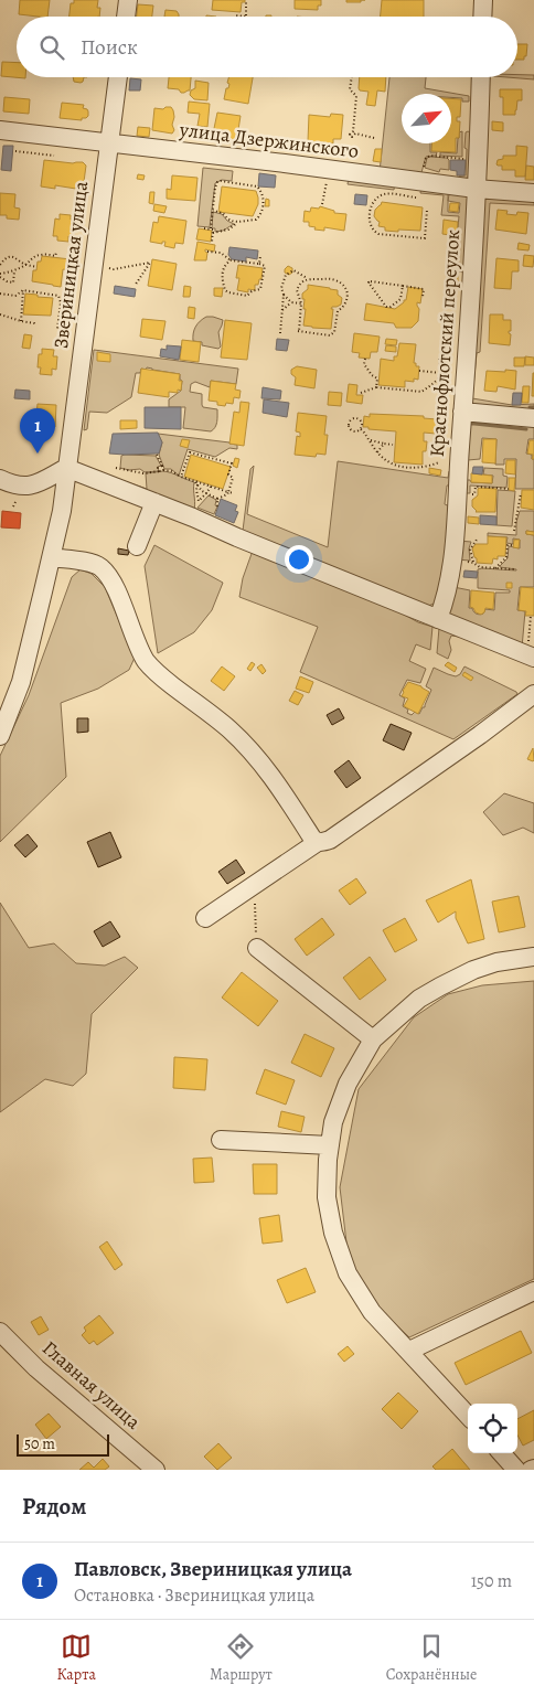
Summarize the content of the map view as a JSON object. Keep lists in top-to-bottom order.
{
  "streets": {
    "street": [
      "улица Дзержинского",
      "Звериницкая улица",
      "Краснофлотский переулок",
      "Главная улица"
    ]
  },
  "crossings": [
    ["улица Дзержинского", "Звериницкая улица"],
    ["улица Дзержинского", "Краснофлотский переулок"]
  ],
  "scale_bar": "50 m",
  "north": "top right",
  "page": {
    "search": "Поиск",
    "pins": "1",
    "scale": "50 m",
    "heading": "Рядом",
    "list": [
      {
        "mark": "1",
        "name": "Павловск, Звериницкая улица",
        "note": "Остановка · Звериницкая улица",
        "value": "150 m"
      }
    ],
    "nav": ["Карта", "Маршрут", "Сохранённые"]
  }
}
